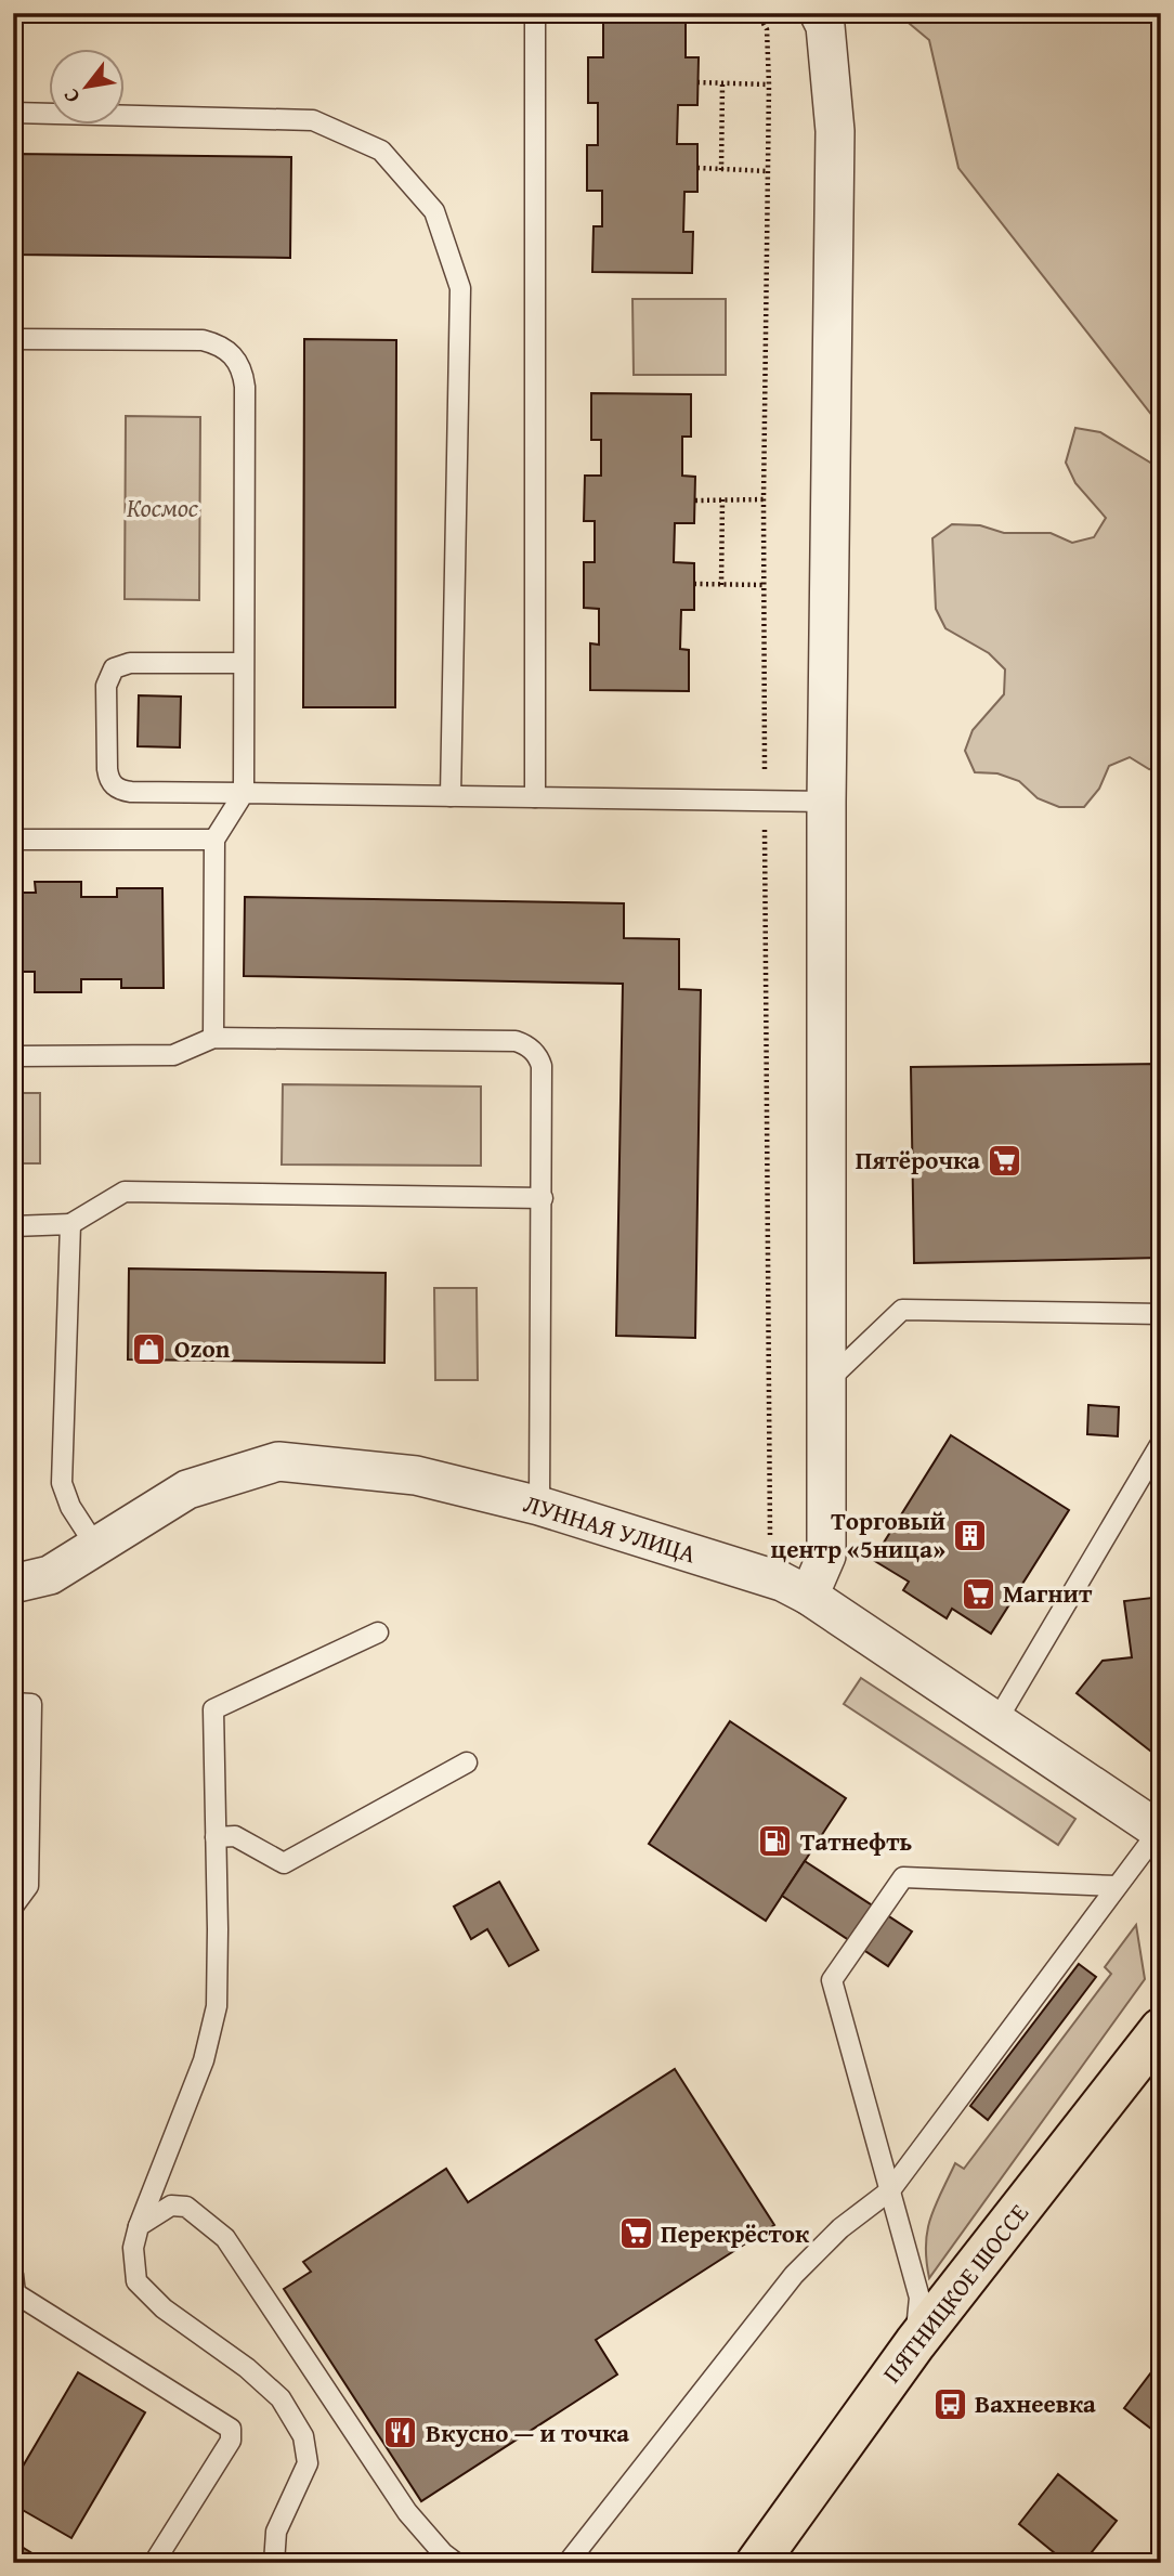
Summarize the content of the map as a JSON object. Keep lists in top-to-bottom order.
{
  "streets": {
    "main road": ["ПЯТНИЦКОЕ ШОССЕ"],
    "street": ["ЛУННАЯ УЛИЦА"]
  },
  "parks": ["Космос"],
  "places": {
    "supermarket": ["Пятёрочка", "Магнит", "Перекрёсток"],
    "shop": ["Ozon"],
    "building": ["Торговый центр «5ница»"],
    "fuel station": ["Татнефть"],
    "bus stop": ["Вахнеевка"],
    "restaurant": ["Вкусно — и точка"]
  },
  "north": "bottom left"
}
